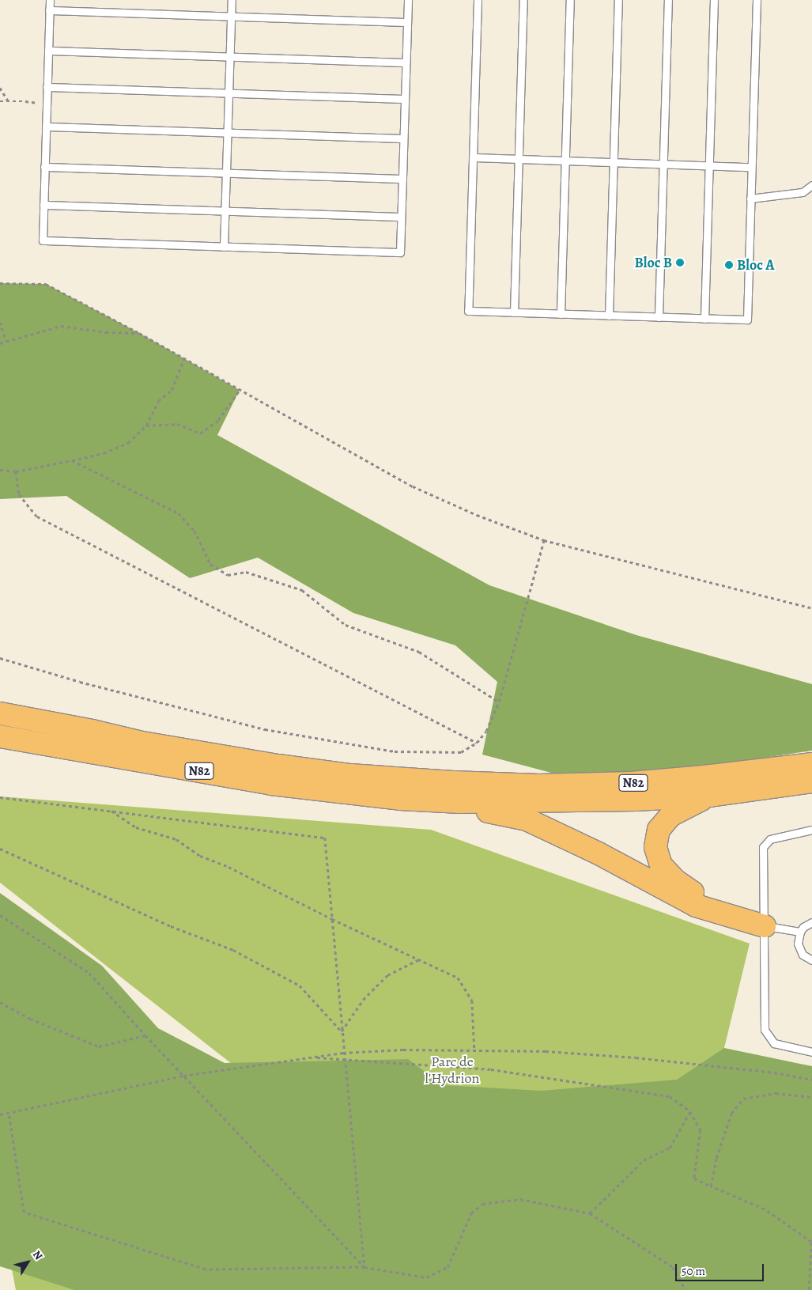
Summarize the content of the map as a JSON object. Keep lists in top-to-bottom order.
{
  "streets": {
    "highway": ["N82"]
  },
  "parks": ["Parc de l'Hydrion"],
  "places": ["Bloc B", "Bloc A"],
  "scale_bar": "50 m",
  "north": "top right"
}
